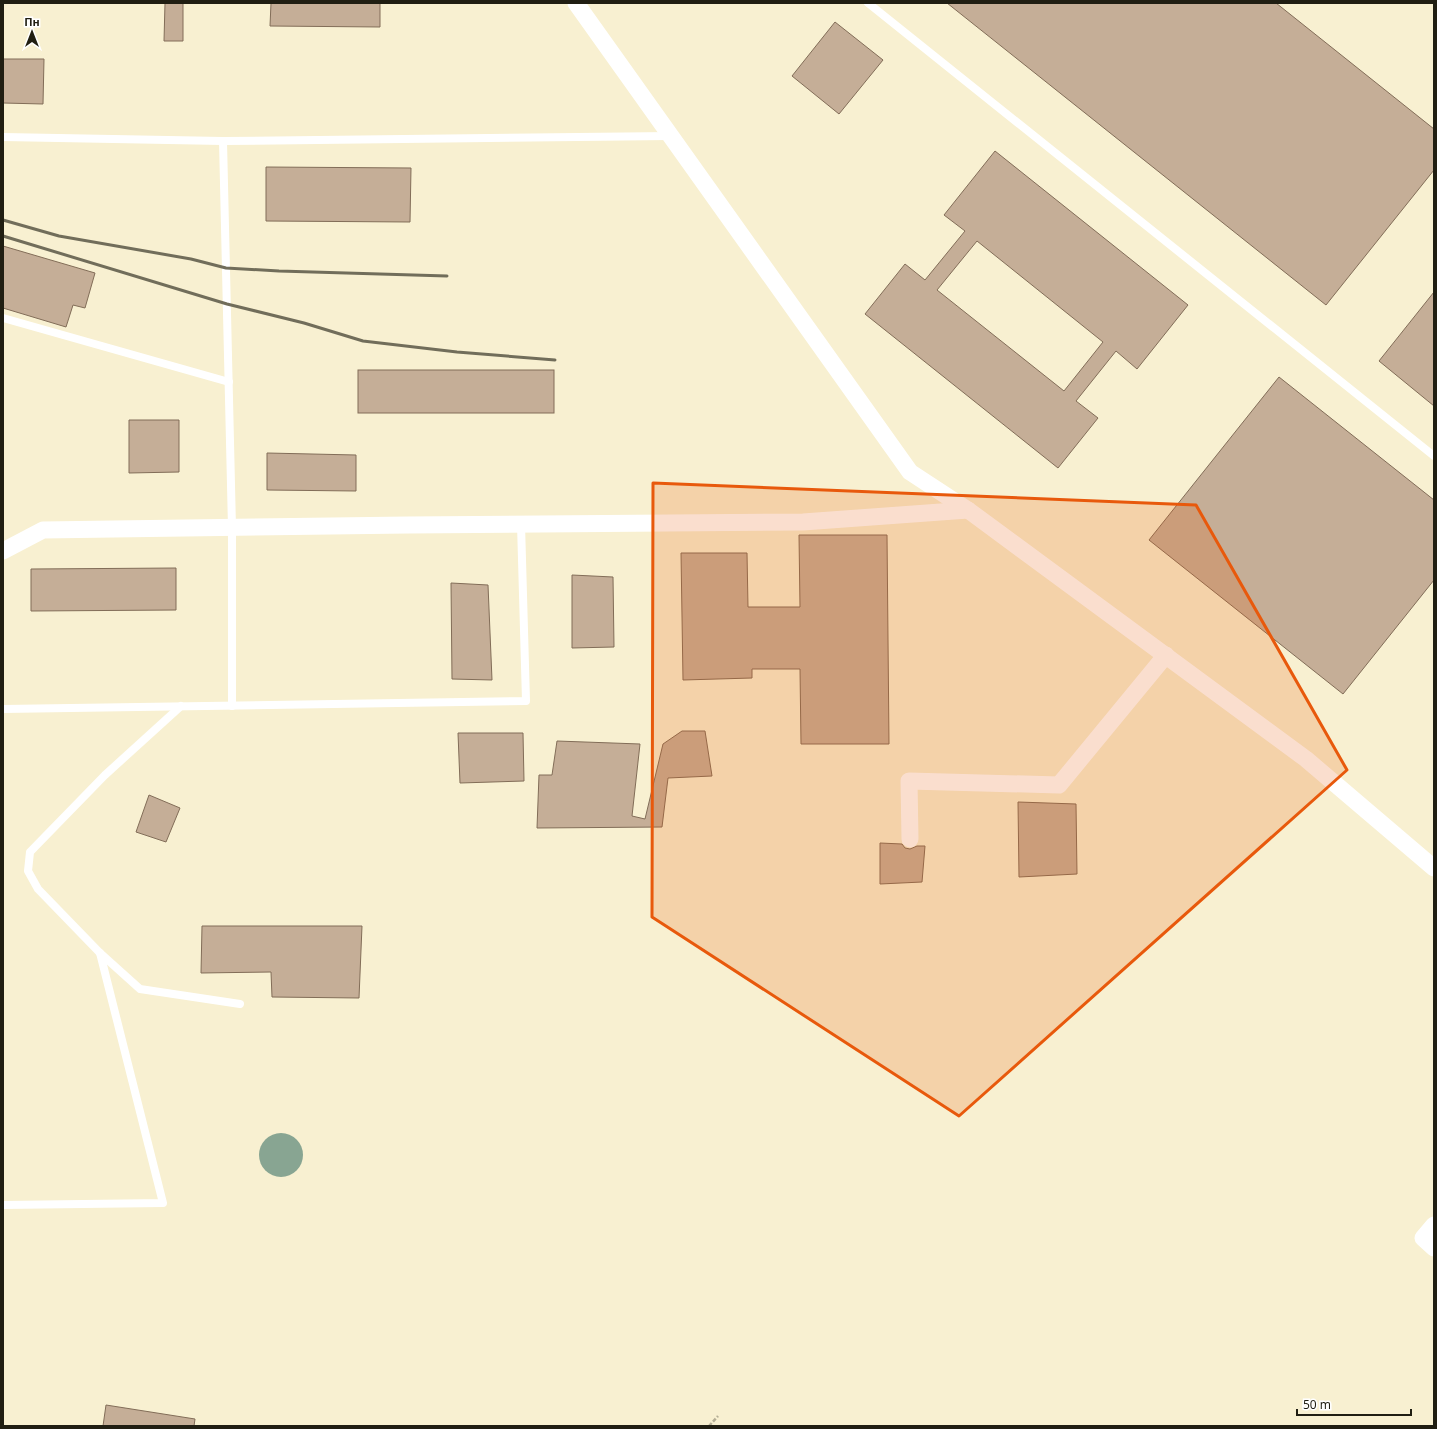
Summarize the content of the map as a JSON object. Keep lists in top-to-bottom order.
{
  "scale_bar": "50 m",
  "north": "top"
}
